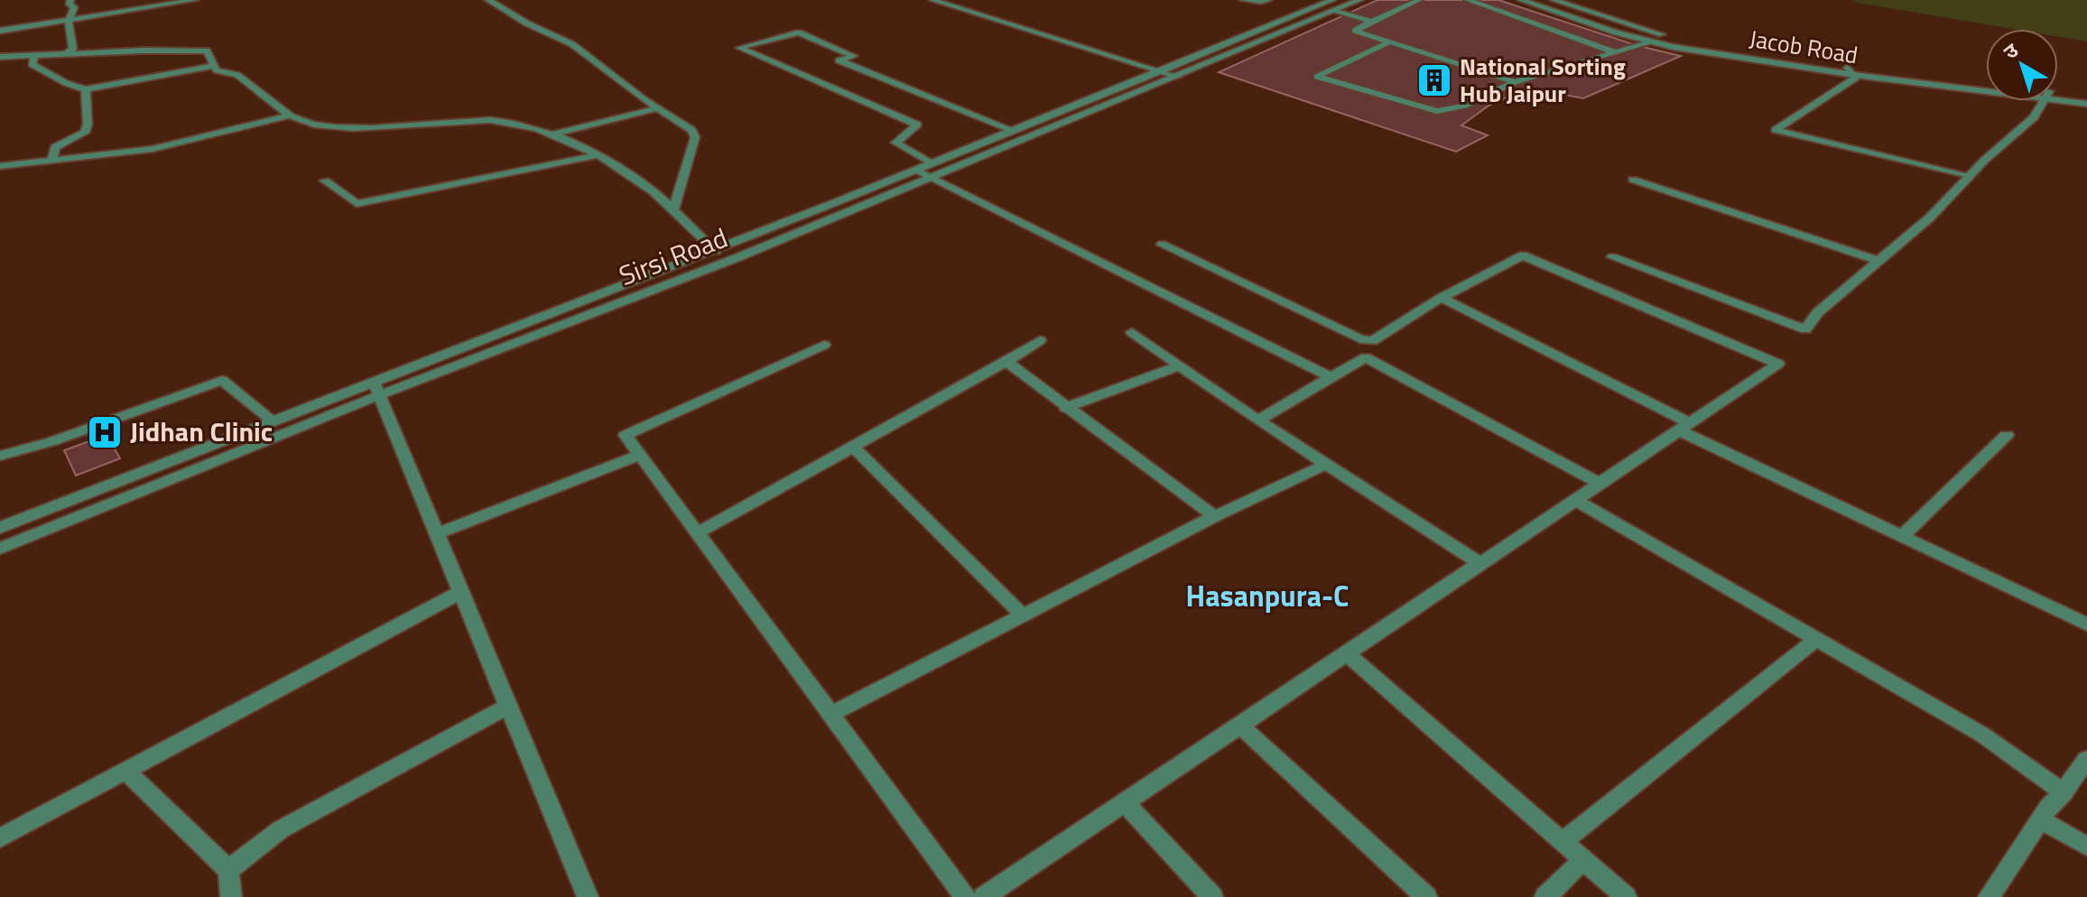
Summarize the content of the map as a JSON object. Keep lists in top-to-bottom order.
{
  "streets": {
    "street": ["Jacob Road", "Sirsi Road"]
  },
  "districts": ["Hasanpura-C"],
  "places": {
    "building": ["National Sorting Hub Jaipur"],
    "hospital": ["Jidhan Clinic"]
  },
  "north": "top left"
}
